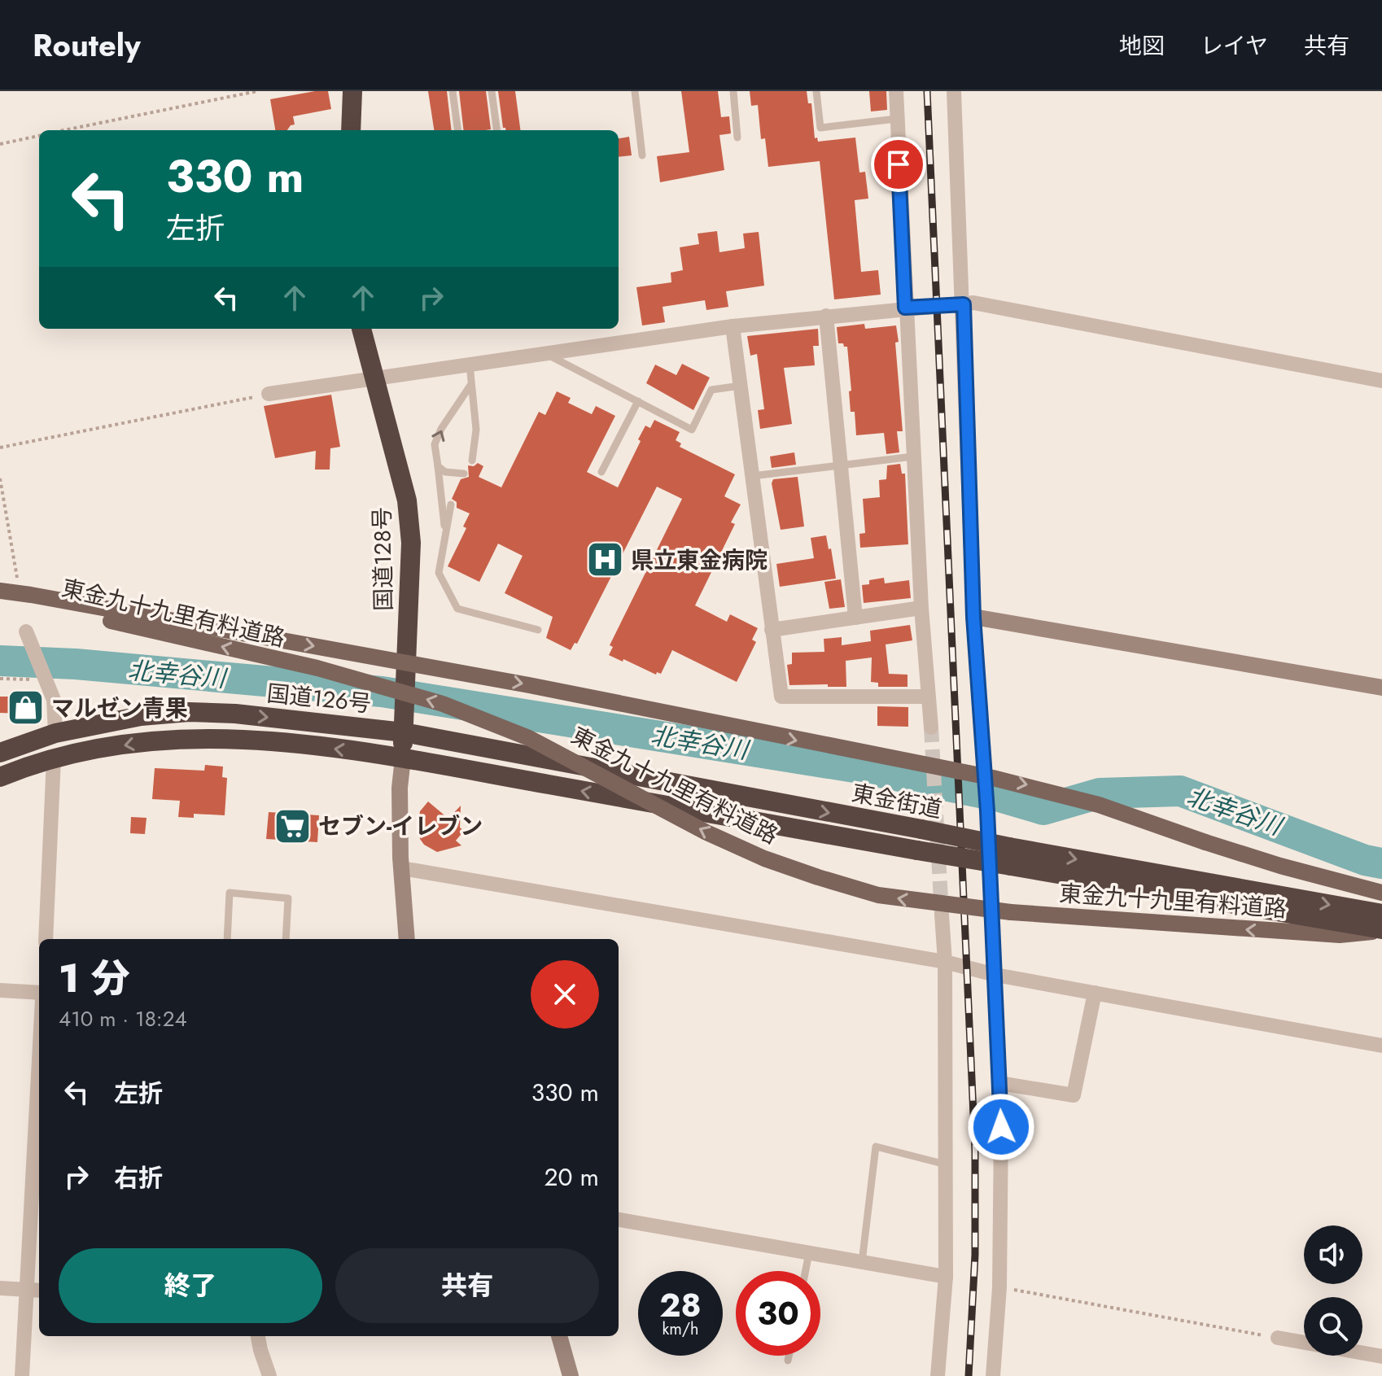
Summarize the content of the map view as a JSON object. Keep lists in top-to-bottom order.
{
  "streets": {
    "highway": ["国道128号", "国道126号", "東金街道"],
    "main road": ["東金九十九里有料道路"]
  },
  "crossings": [
    ["国道128号", "国道126号"],
    ["国道128号", "東金街道"],
    ["東金九十九里有料道路", "東金街道"],
    ["国道126号", "東金街道"]
  ],
  "water": ["北幸谷川"],
  "places": {
    "hospital": ["県立東金病院"],
    "shop": ["マルゼン青果"],
    "supermarket": ["セブン-イレブン"]
  },
  "page": {
    "header": "Routely",
    "nav": ["地図", "レイヤ", "共有"],
    "turn": ["330 m", "左折"],
    "heading": ["1 分", "410 m · 18:24"],
    "list": [
      {
        "name": "左折",
        "value": "330 m"
      },
      {
        "name": "右折",
        "value": "20 m"
      }
    ],
    "buttons": ["終了", "共有"],
    "speed": "28 km/h",
    "limit": "30"
  }
}
